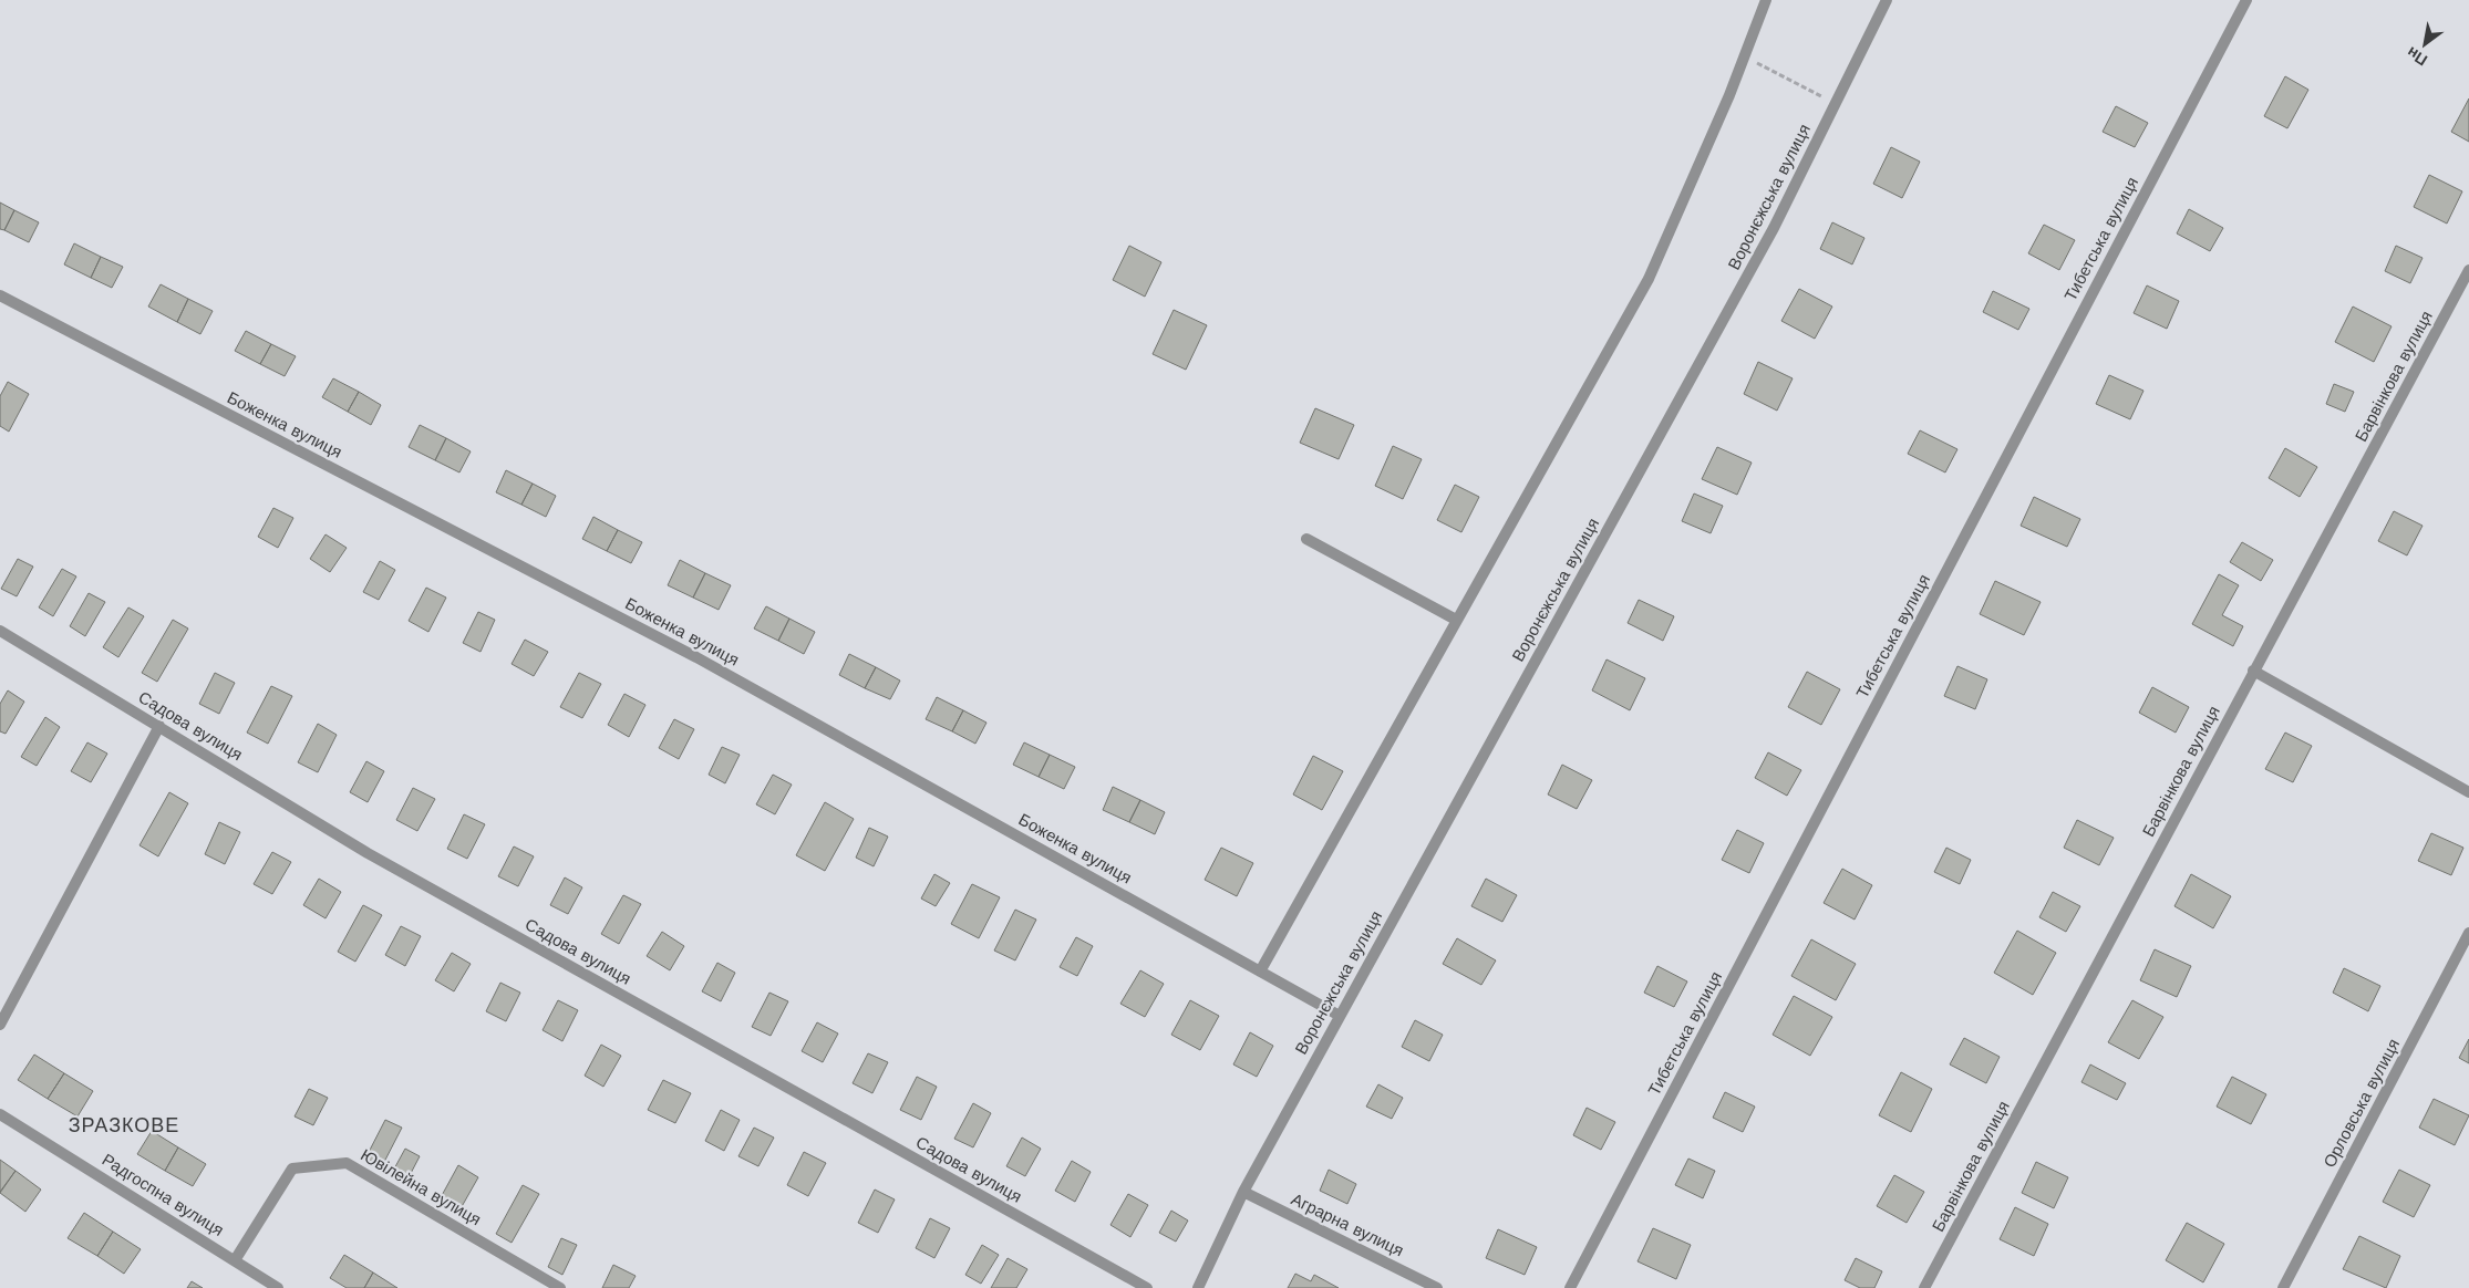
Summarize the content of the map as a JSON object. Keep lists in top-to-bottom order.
{
  "streets": {
    "street": [
      "Воронєжська вулиця",
      "Тибетська вулиця",
      "Барвінкова вулиця",
      "Боженка вулиця",
      "Садова вулиця",
      "Орловська вулиця",
      "Ювілейна вулиця",
      "Радгоспна вулиця",
      "Аграрна вулиця"
    ]
  },
  "crossings": [
    ["Воронєжська вулиця", "Боженка вулиця"],
    ["Воронєжська вулиця", "Аграрна вулиця"],
    ["Ювілейна вулиця", "Радгоспна вулиця"]
  ],
  "districts": ["ЗРАЗКОВЕ"],
  "north": "bottom left"
}
